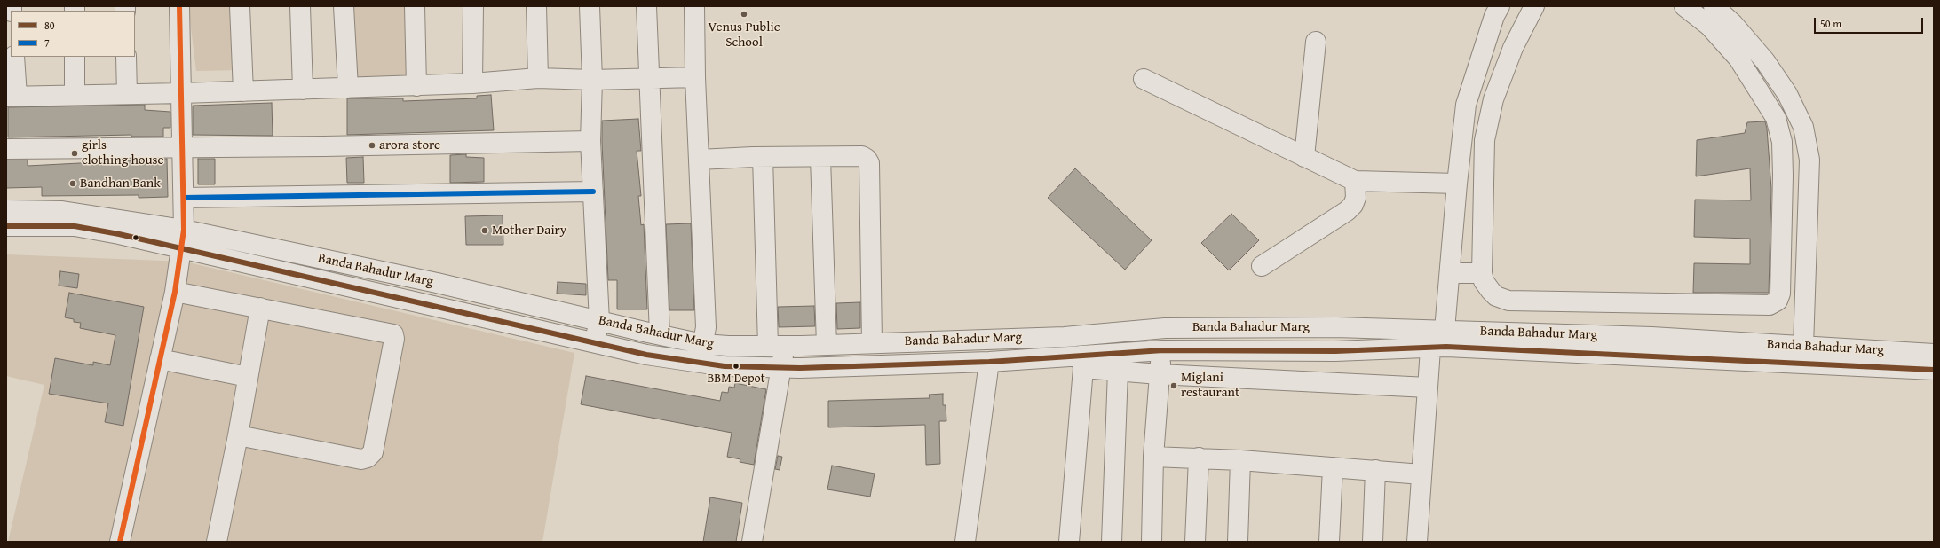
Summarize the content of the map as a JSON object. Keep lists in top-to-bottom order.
{
  "streets": {
    "street": ["Banda Bahadur Marg"]
  },
  "places": [
    "Venus Public School",
    "arora store",
    "girls clothing house",
    "Bandhan Bank",
    "Mother Dairy",
    "BBM Depot",
    "Miglani restaurant"
  ],
  "lines": ["transit line 7", "transit line 80"],
  "legend": ["80", "7"],
  "scale_bar": "50 m"
}
